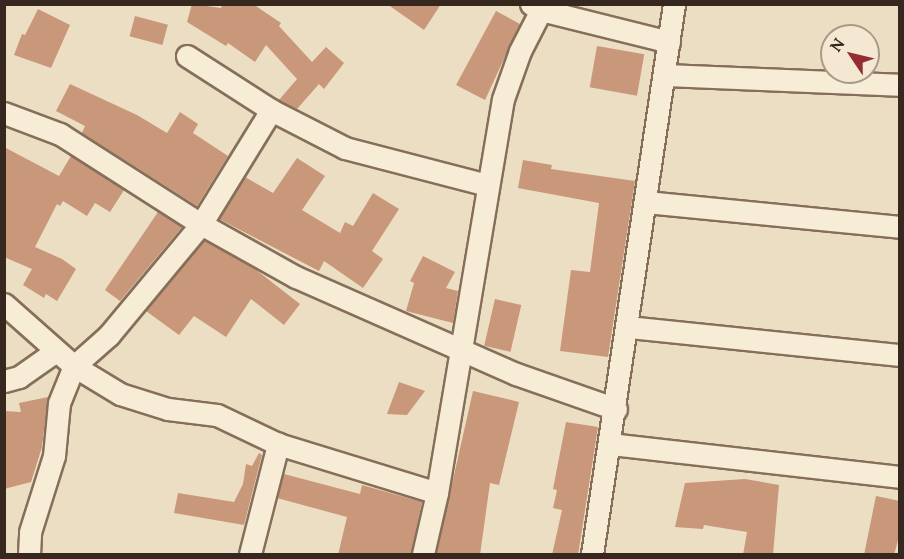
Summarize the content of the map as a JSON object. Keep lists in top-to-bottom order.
{
  "north": "top left"
}
